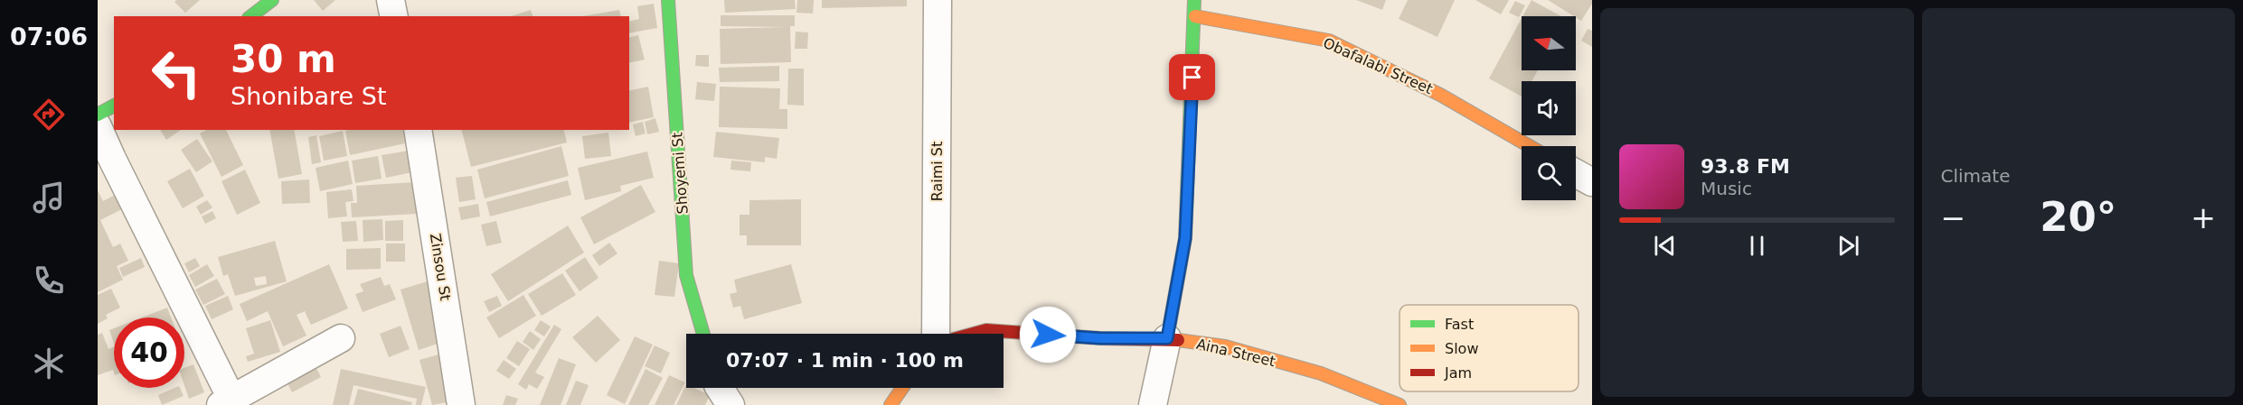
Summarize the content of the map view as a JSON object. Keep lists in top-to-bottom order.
{
  "streets": {
    "street": [
      "Obafalabi Street",
      "Raimi St",
      "Shoyemi St",
      "Zinsou St",
      "Aina Street"
    ]
  },
  "legend": ["Fast", "Slow", "Jam"],
  "north": "left",
  "page": {
    "tabs": "07:06",
    "tile": "Climate",
    "turn": ["30 m", "Shonibare St"],
    "song": ["93.8 FM", "Music"],
    "heat": ["−", "20°", "+"],
    "limit": "40",
    "trip": "07:07 · 1 min · 100 m"
  }
}
